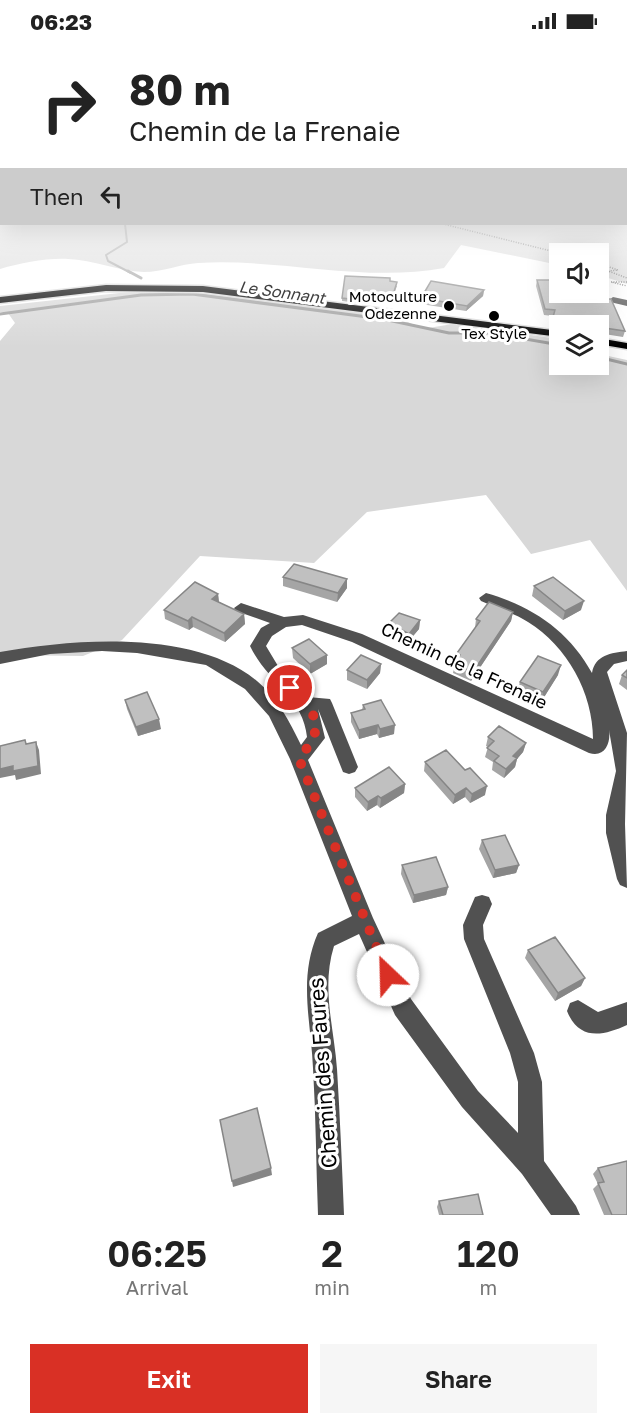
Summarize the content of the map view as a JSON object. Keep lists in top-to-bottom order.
{
  "streets": {
    "street": ["Chemin de la Frenaie", "Chemin des Faures"]
  },
  "water": ["Le Sonnant"],
  "places": ["Motoculture Odezenne", "Tex Style"],
  "page": {
    "status": "06:23",
    "turn": ["80 m", "Chemin de la Frenaie"],
    "then": "Then",
    "eta": [
      "06:25",
      "Arrival",
      "2",
      "min",
      "120",
      "m"
    ],
    "buttons": ["Exit", "Share"]
  }
}
